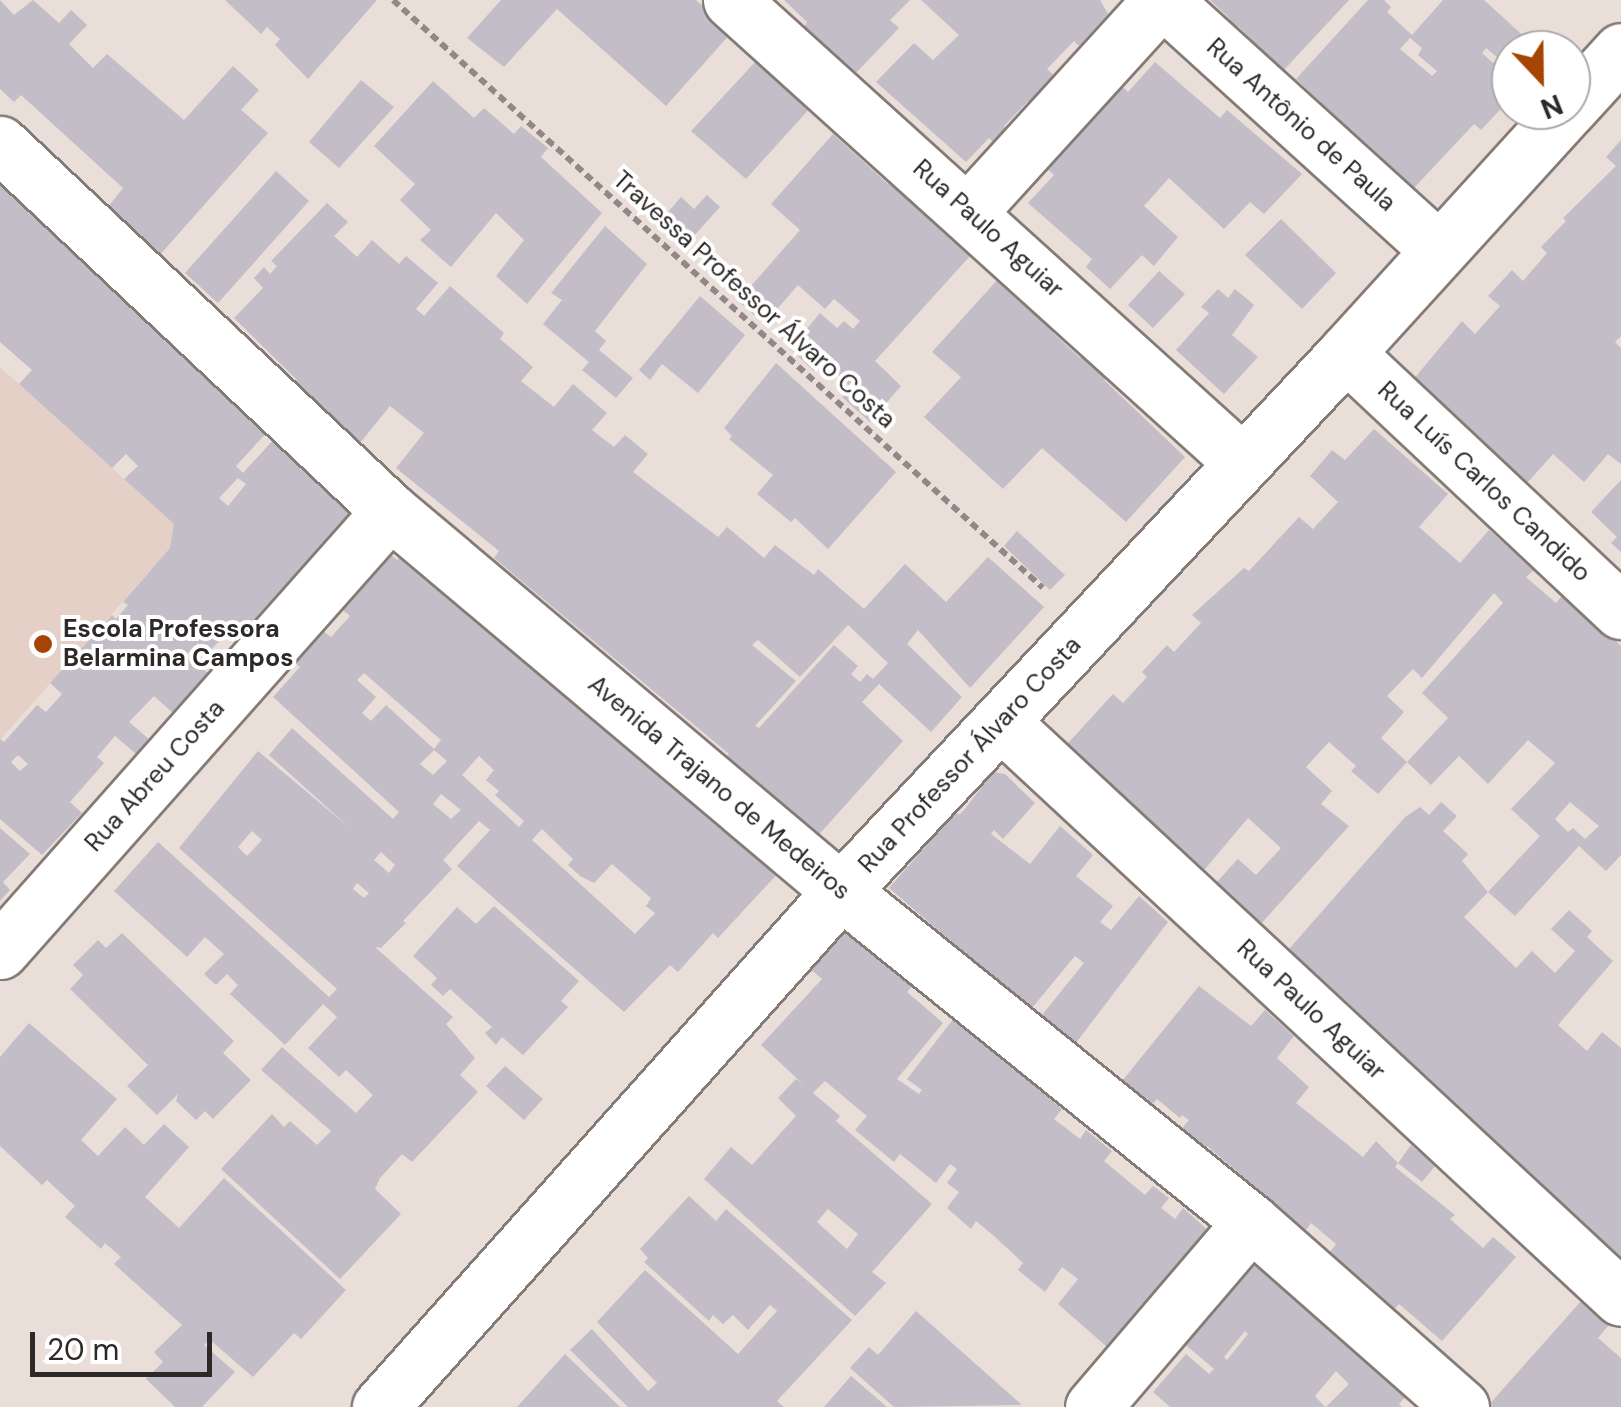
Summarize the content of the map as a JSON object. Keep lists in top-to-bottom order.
{
  "streets": {
    "street": [
      "Rua Antônio de Paula",
      "Rua Paulo Aguiar",
      "Rua Luís Carlos Candido",
      "Rua Professor Álvaro Costa",
      "Rua Abreu Costa",
      "Avenida Trajano de Medeiros"
    ],
    "path": ["Travessa Professor Álvaro Costa"]
  },
  "crossings": [
    ["Rua Antônio de Paula", "Rua Professor Álvaro Costa"],
    ["Rua Paulo Aguiar", "Rua Professor Álvaro Costa"],
    ["Travessa Professor Álvaro Costa", "Rua Professor Álvaro Costa"],
    ["Rua Luís Carlos Candido", "Rua Professor Álvaro Costa"],
    ["Rua Professor Álvaro Costa", "Avenida Trajano de Medeiros"],
    ["Rua Abreu Costa", "Avenida Trajano de Medeiros"]
  ],
  "places": ["Escola Professora Belarmina Campos"],
  "scale_bar": "20 m",
  "north": "bottom"
}
